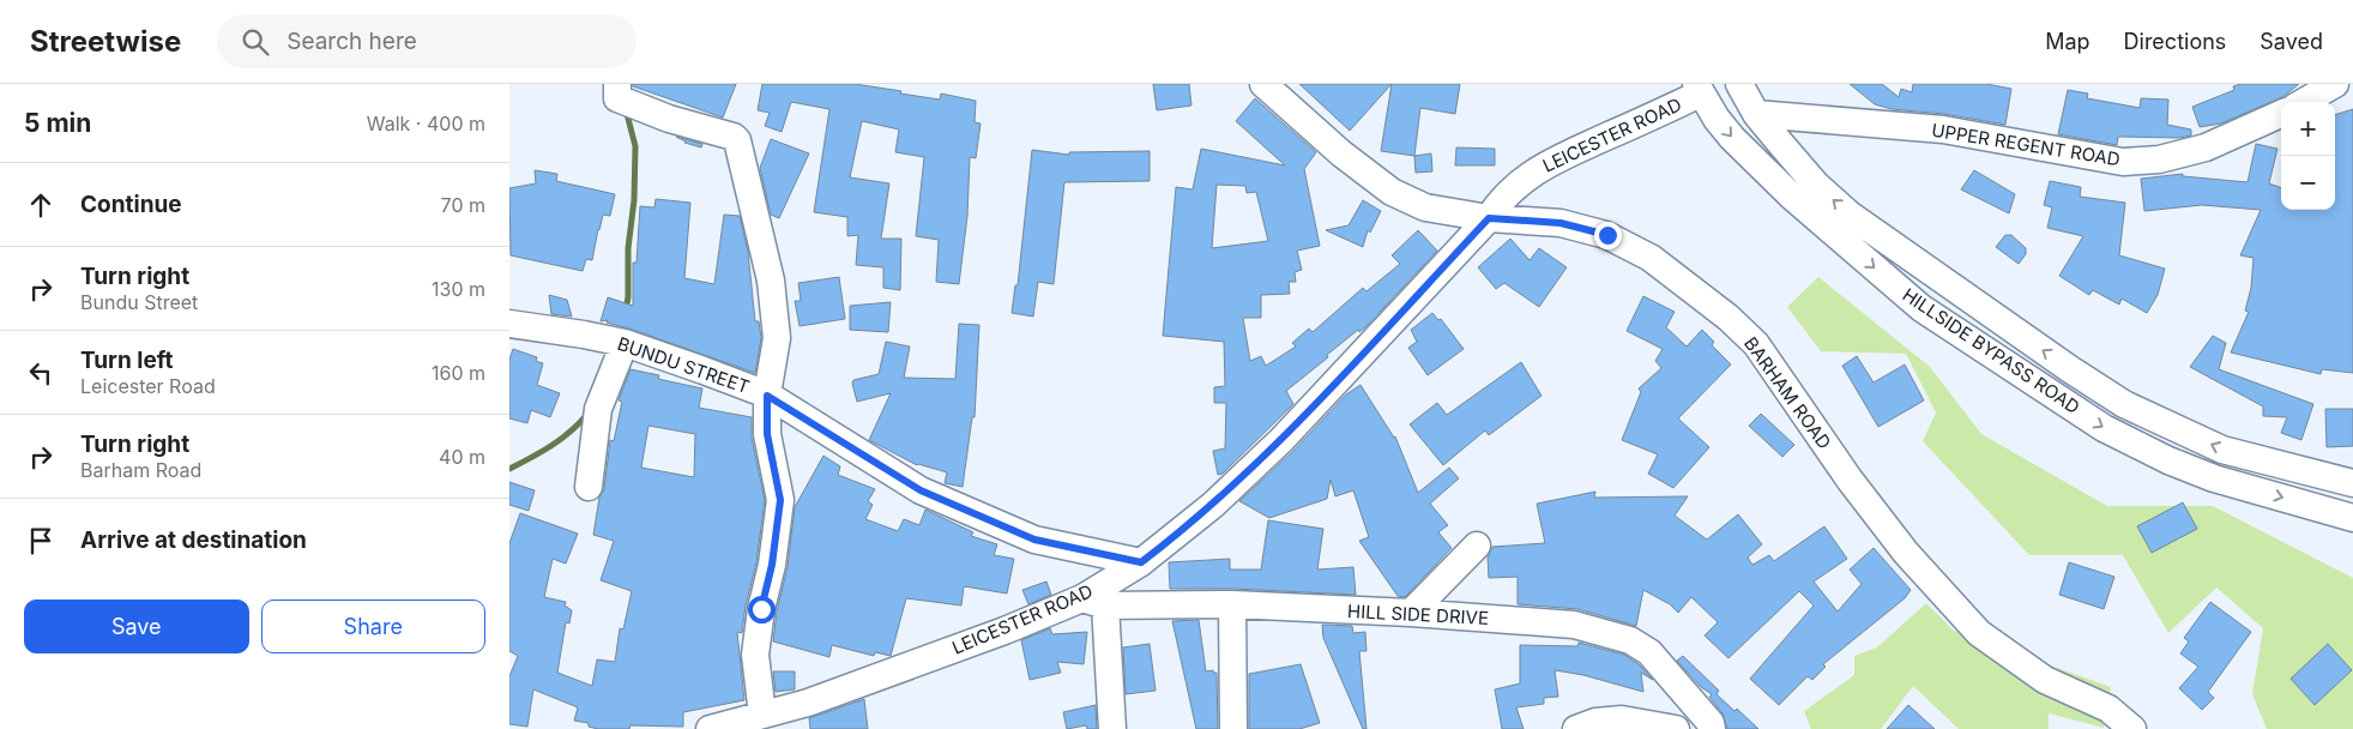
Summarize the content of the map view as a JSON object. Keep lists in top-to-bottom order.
{
  "streets": {
    "street": [
      "LEICESTER ROAD",
      "UPPER REGENT ROAD",
      "HILLSIDE BYPASS ROAD",
      "BUNDU STREET",
      "BARHAM ROAD",
      "HILL SIDE DRIVE"
    ]
  },
  "crossings": [
    ["LEICESTER ROAD", "HILLSIDE BYPASS ROAD"],
    ["LEICESTER ROAD", "BUNDU STREET"],
    ["LEICESTER ROAD", "BARHAM ROAD"],
    ["LEICESTER ROAD", "HILL SIDE DRIVE"],
    ["UPPER REGENT ROAD", "HILLSIDE BYPASS ROAD"]
  ],
  "page": {
    "header": "Streetwise",
    "search": "Search here",
    "nav": ["Map", "Directions", "Saved"],
    "heading": ["5 min", "Walk · 400 m"],
    "map_buttons": ["+", "−"],
    "list": [
      ["Continue", "70 m"],
      ["Turn right", "Bundu Street", "130 m"],
      ["Turn left", "Leicester Road", "160 m"],
      ["Turn right", "Barham Road", "40 m"],
      "Arrive at destination"
    ],
    "buttons": ["Save", "Share"]
  }
}
